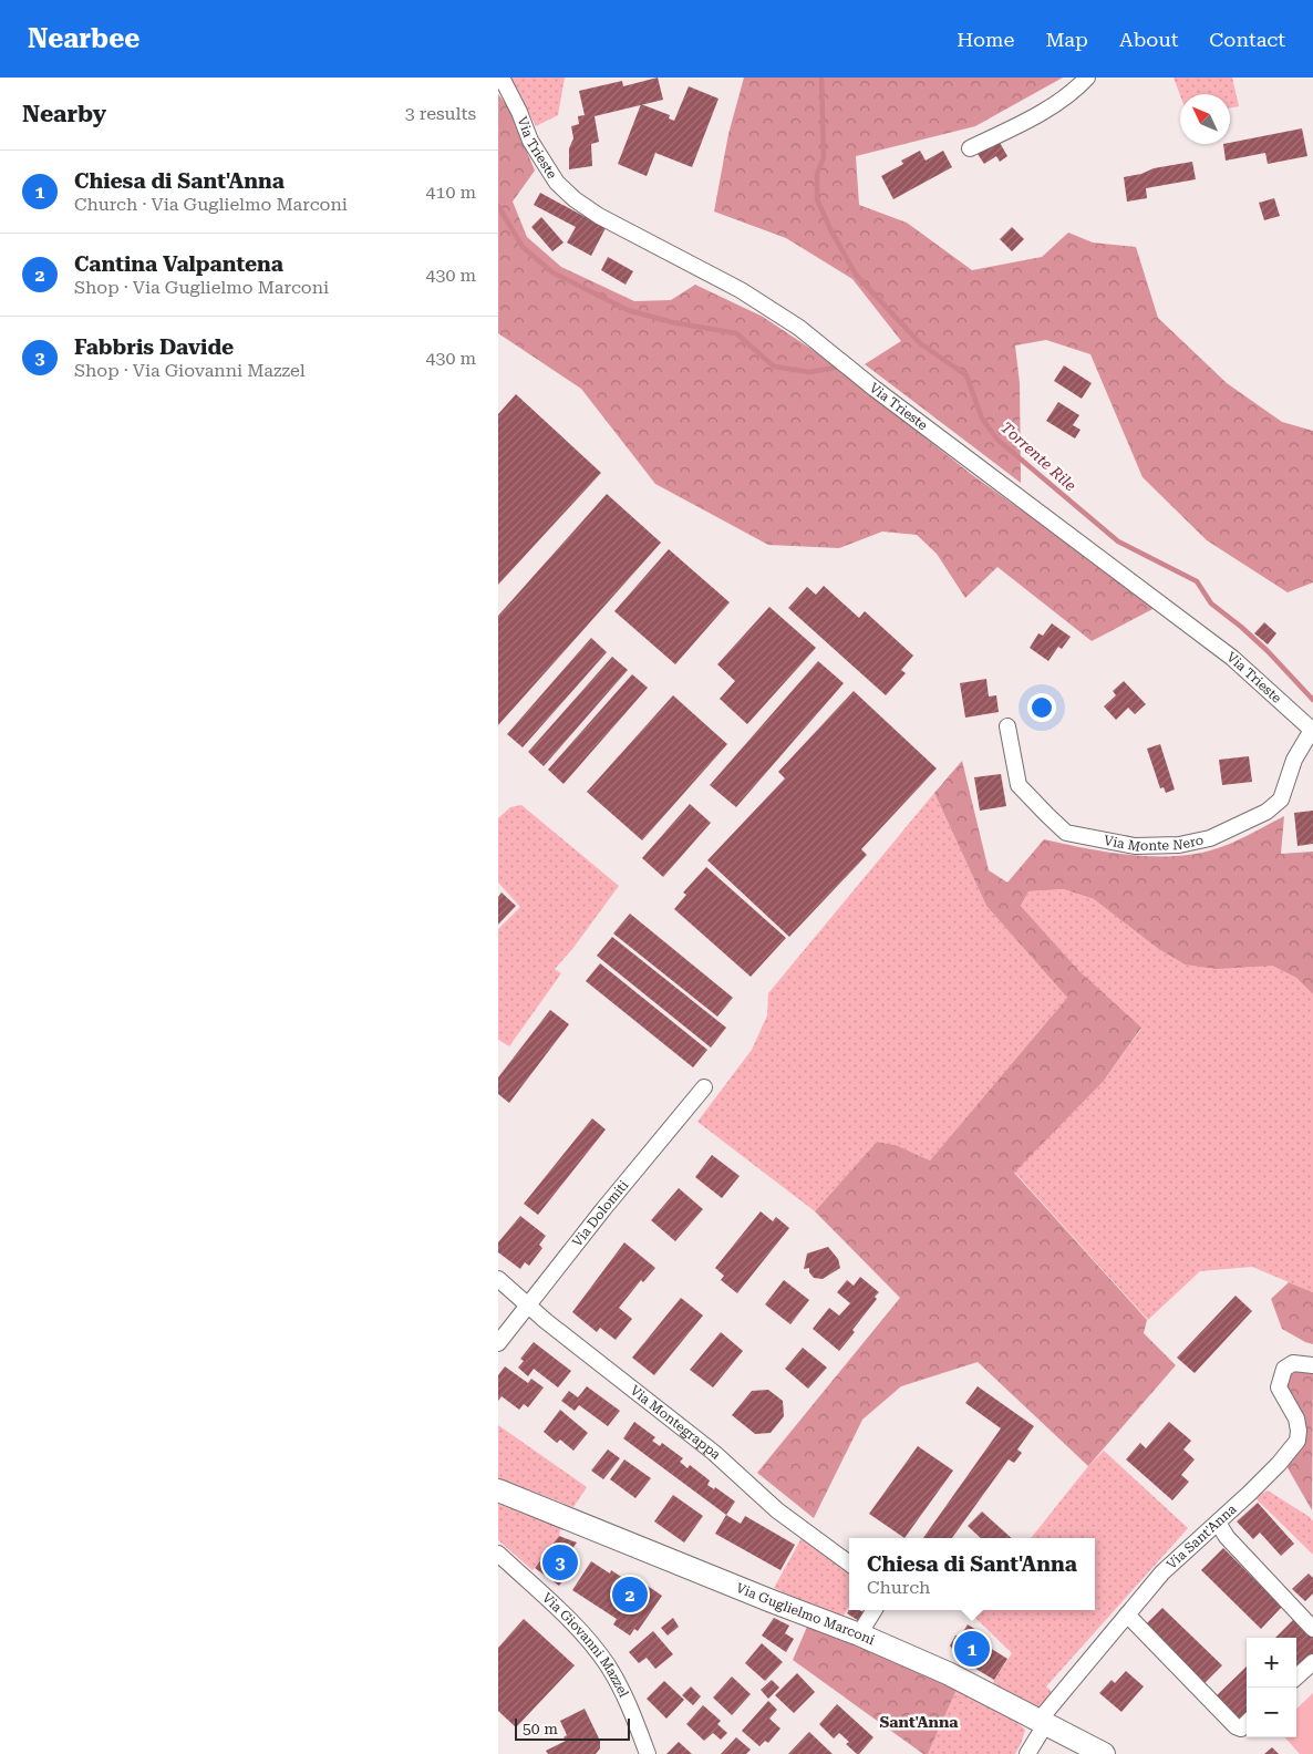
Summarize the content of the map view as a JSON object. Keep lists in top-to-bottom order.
{
  "streets": {
    "street": [
      "Via Trieste",
      "Via Monte Nero",
      "Via Dolomiti",
      "Via Montegrappa",
      "Via Sant'Anna",
      "Via Guglielmo Marconi",
      "Via Giovanni Mazzel"
    ]
  },
  "crossings": [
    ["Via Trieste", "Via Monte Nero"],
    ["Via Dolomiti", "Via Montegrappa"],
    ["Via Sant'Anna", "Via Guglielmo Marconi"]
  ],
  "districts": ["Sant'Anna"],
  "water": ["Torrente Rile"],
  "scale_bar": "50 m",
  "north": "top left",
  "page": {
    "header": "Nearbee",
    "nav": [
      "Home",
      "Map",
      "About",
      "Contact"
    ],
    "heading": ["Nearby", "3 results"],
    "list": [
      {
        "mark": "1",
        "name": "Chiesa di Sant'Anna",
        "note": "Church · Via Guglielmo Marconi",
        "value": "410 m"
      },
      {
        "mark": "2",
        "name": "Cantina Valpantena",
        "note": "Shop · Via Guglielmo Marconi",
        "value": "430 m"
      },
      {
        "mark": "3",
        "name": "Fabbris Davide",
        "note": "Shop · Via Giovanni Mazzel",
        "value": "430 m"
      }
    ],
    "popup": ["Chiesa di Sant'Anna", "Church"],
    "pins": ["3", "2", "1"],
    "map_buttons": ["+", "−"],
    "scale": "50 m"
  }
}
